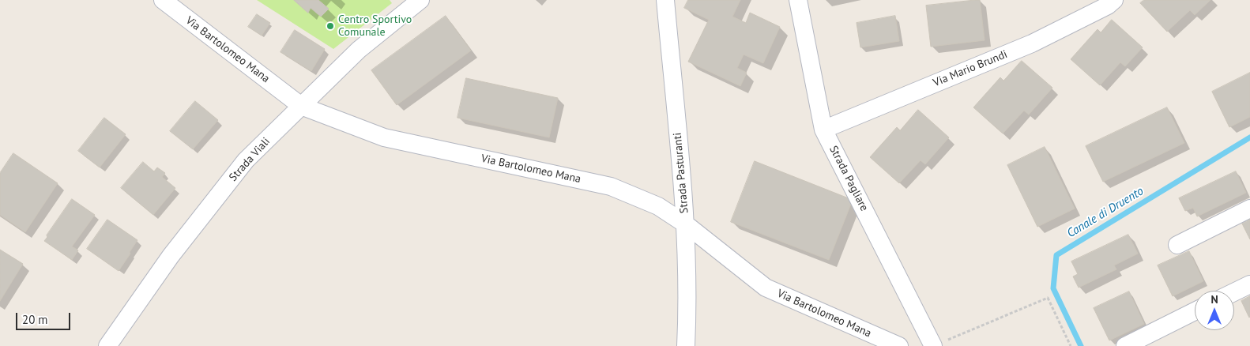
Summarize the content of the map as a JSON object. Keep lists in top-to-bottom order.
{
  "streets": {
    "street": [
      "Via Bartolomeo Mana",
      "Via Mario Brundi",
      "Strada Viali",
      "Strada Pasturanti",
      "Strada Pagliare"
    ]
  },
  "crossings": [
    ["Via Bartolomeo Mana", "Strada Viali"],
    ["Via Bartolomeo Mana", "Strada Pasturanti"],
    ["Via Mario Brundi", "Strada Pagliare"]
  ],
  "water": ["Canale di Druento"],
  "places": ["Centro Sportivo Comunale"],
  "scale_bar": "20 m",
  "north": "top"
}
